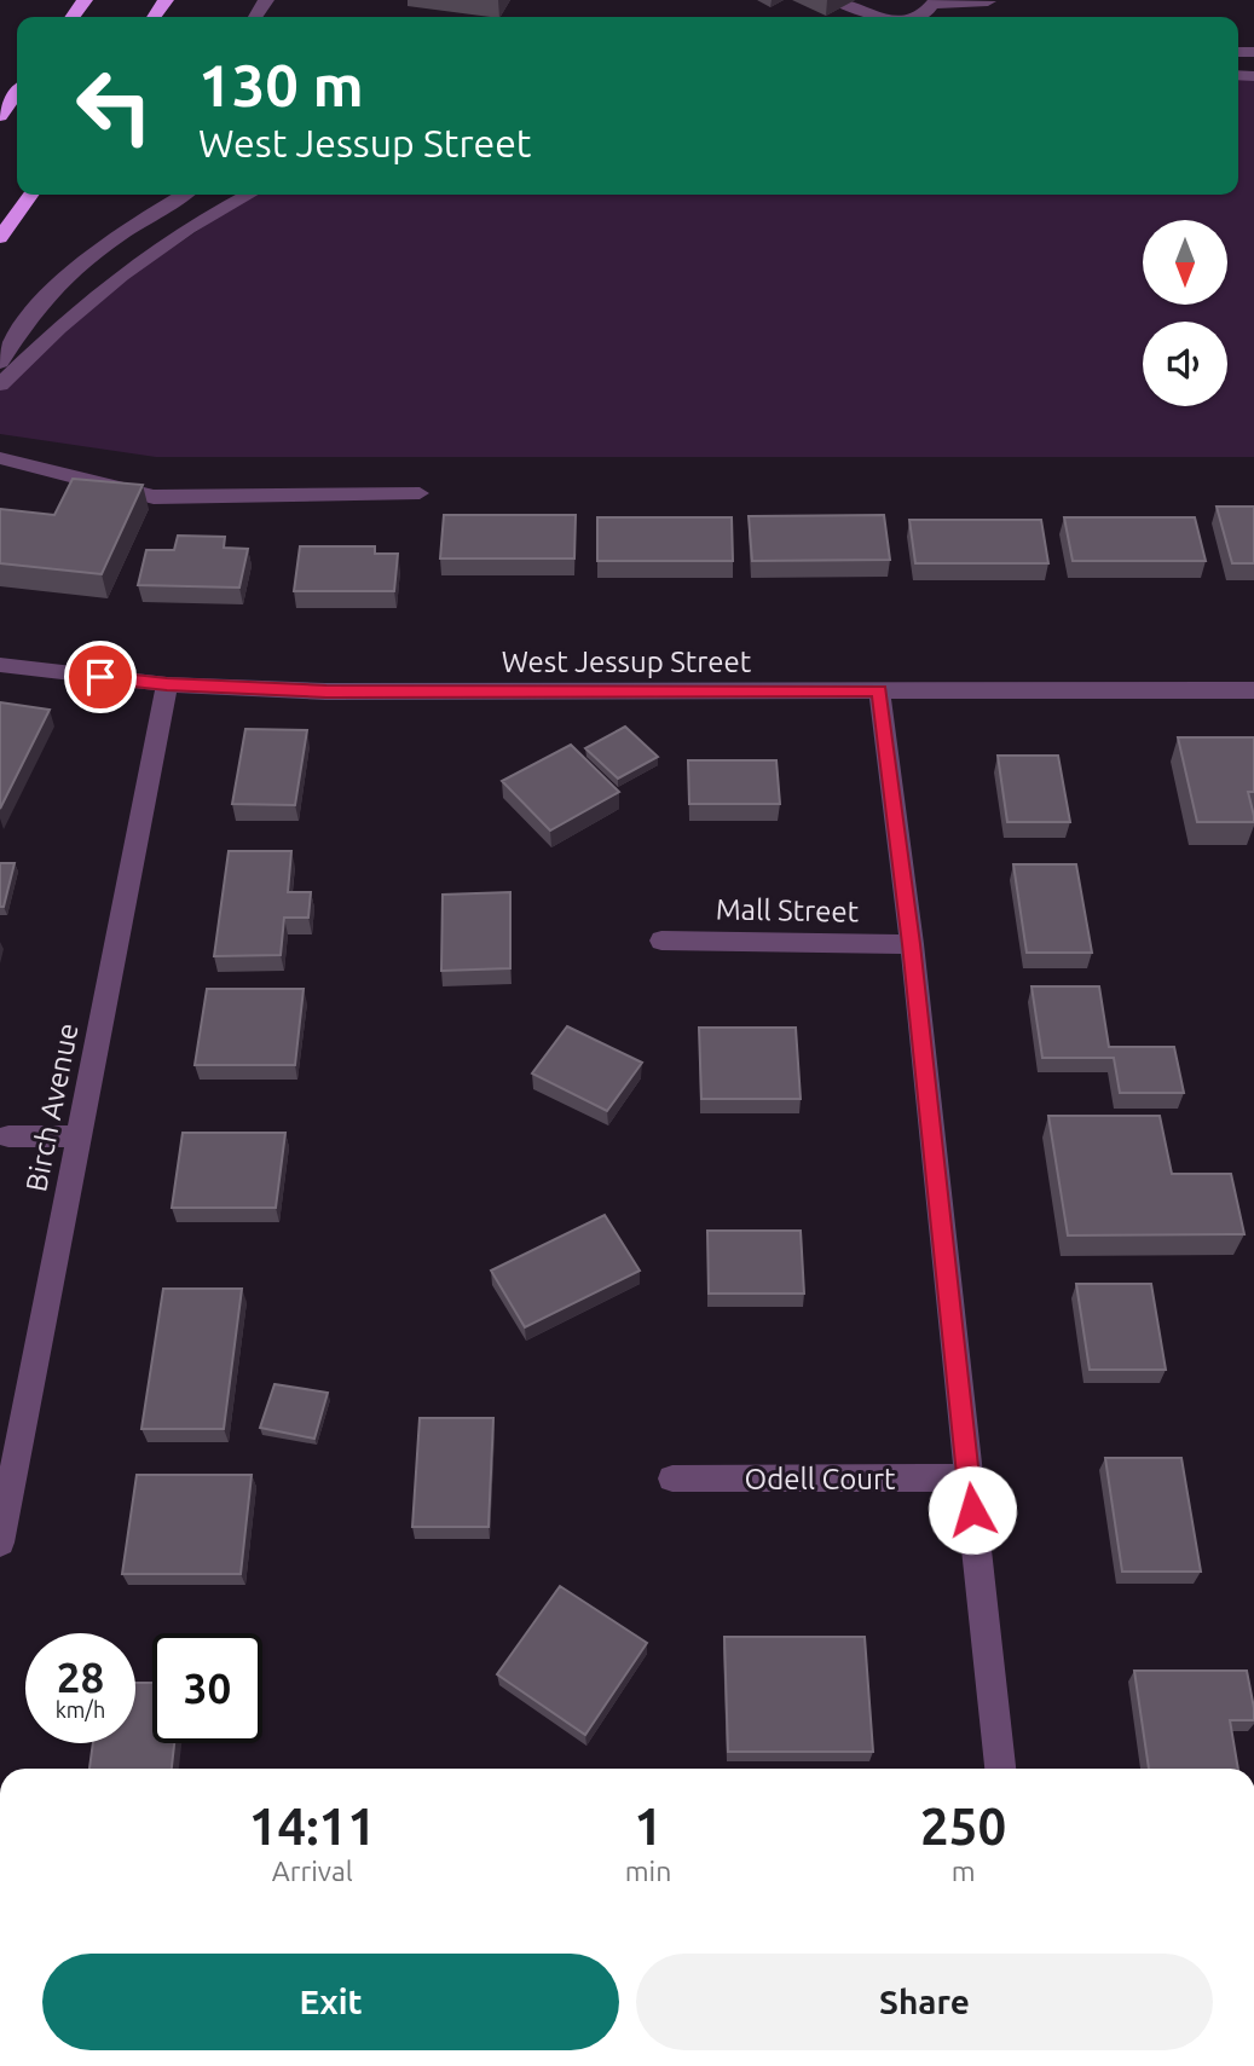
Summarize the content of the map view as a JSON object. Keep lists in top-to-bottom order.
{
  "streets": {
    "street": [
      "West Jessup Street",
      "Mall Street",
      "Birch Avenue",
      "Odell Court"
    ]
  },
  "crossings": [
    ["West Jessup Street", "Birch Avenue"]
  ],
  "north": "bottom",
  "page": {
    "turn": ["130 m", "West Jessup Street"],
    "speed": "28 km/h",
    "limit": "30",
    "eta": [
      "14:11",
      "Arrival",
      "1",
      "min",
      "250",
      "m"
    ],
    "buttons": ["Exit", "Share"]
  }
}
